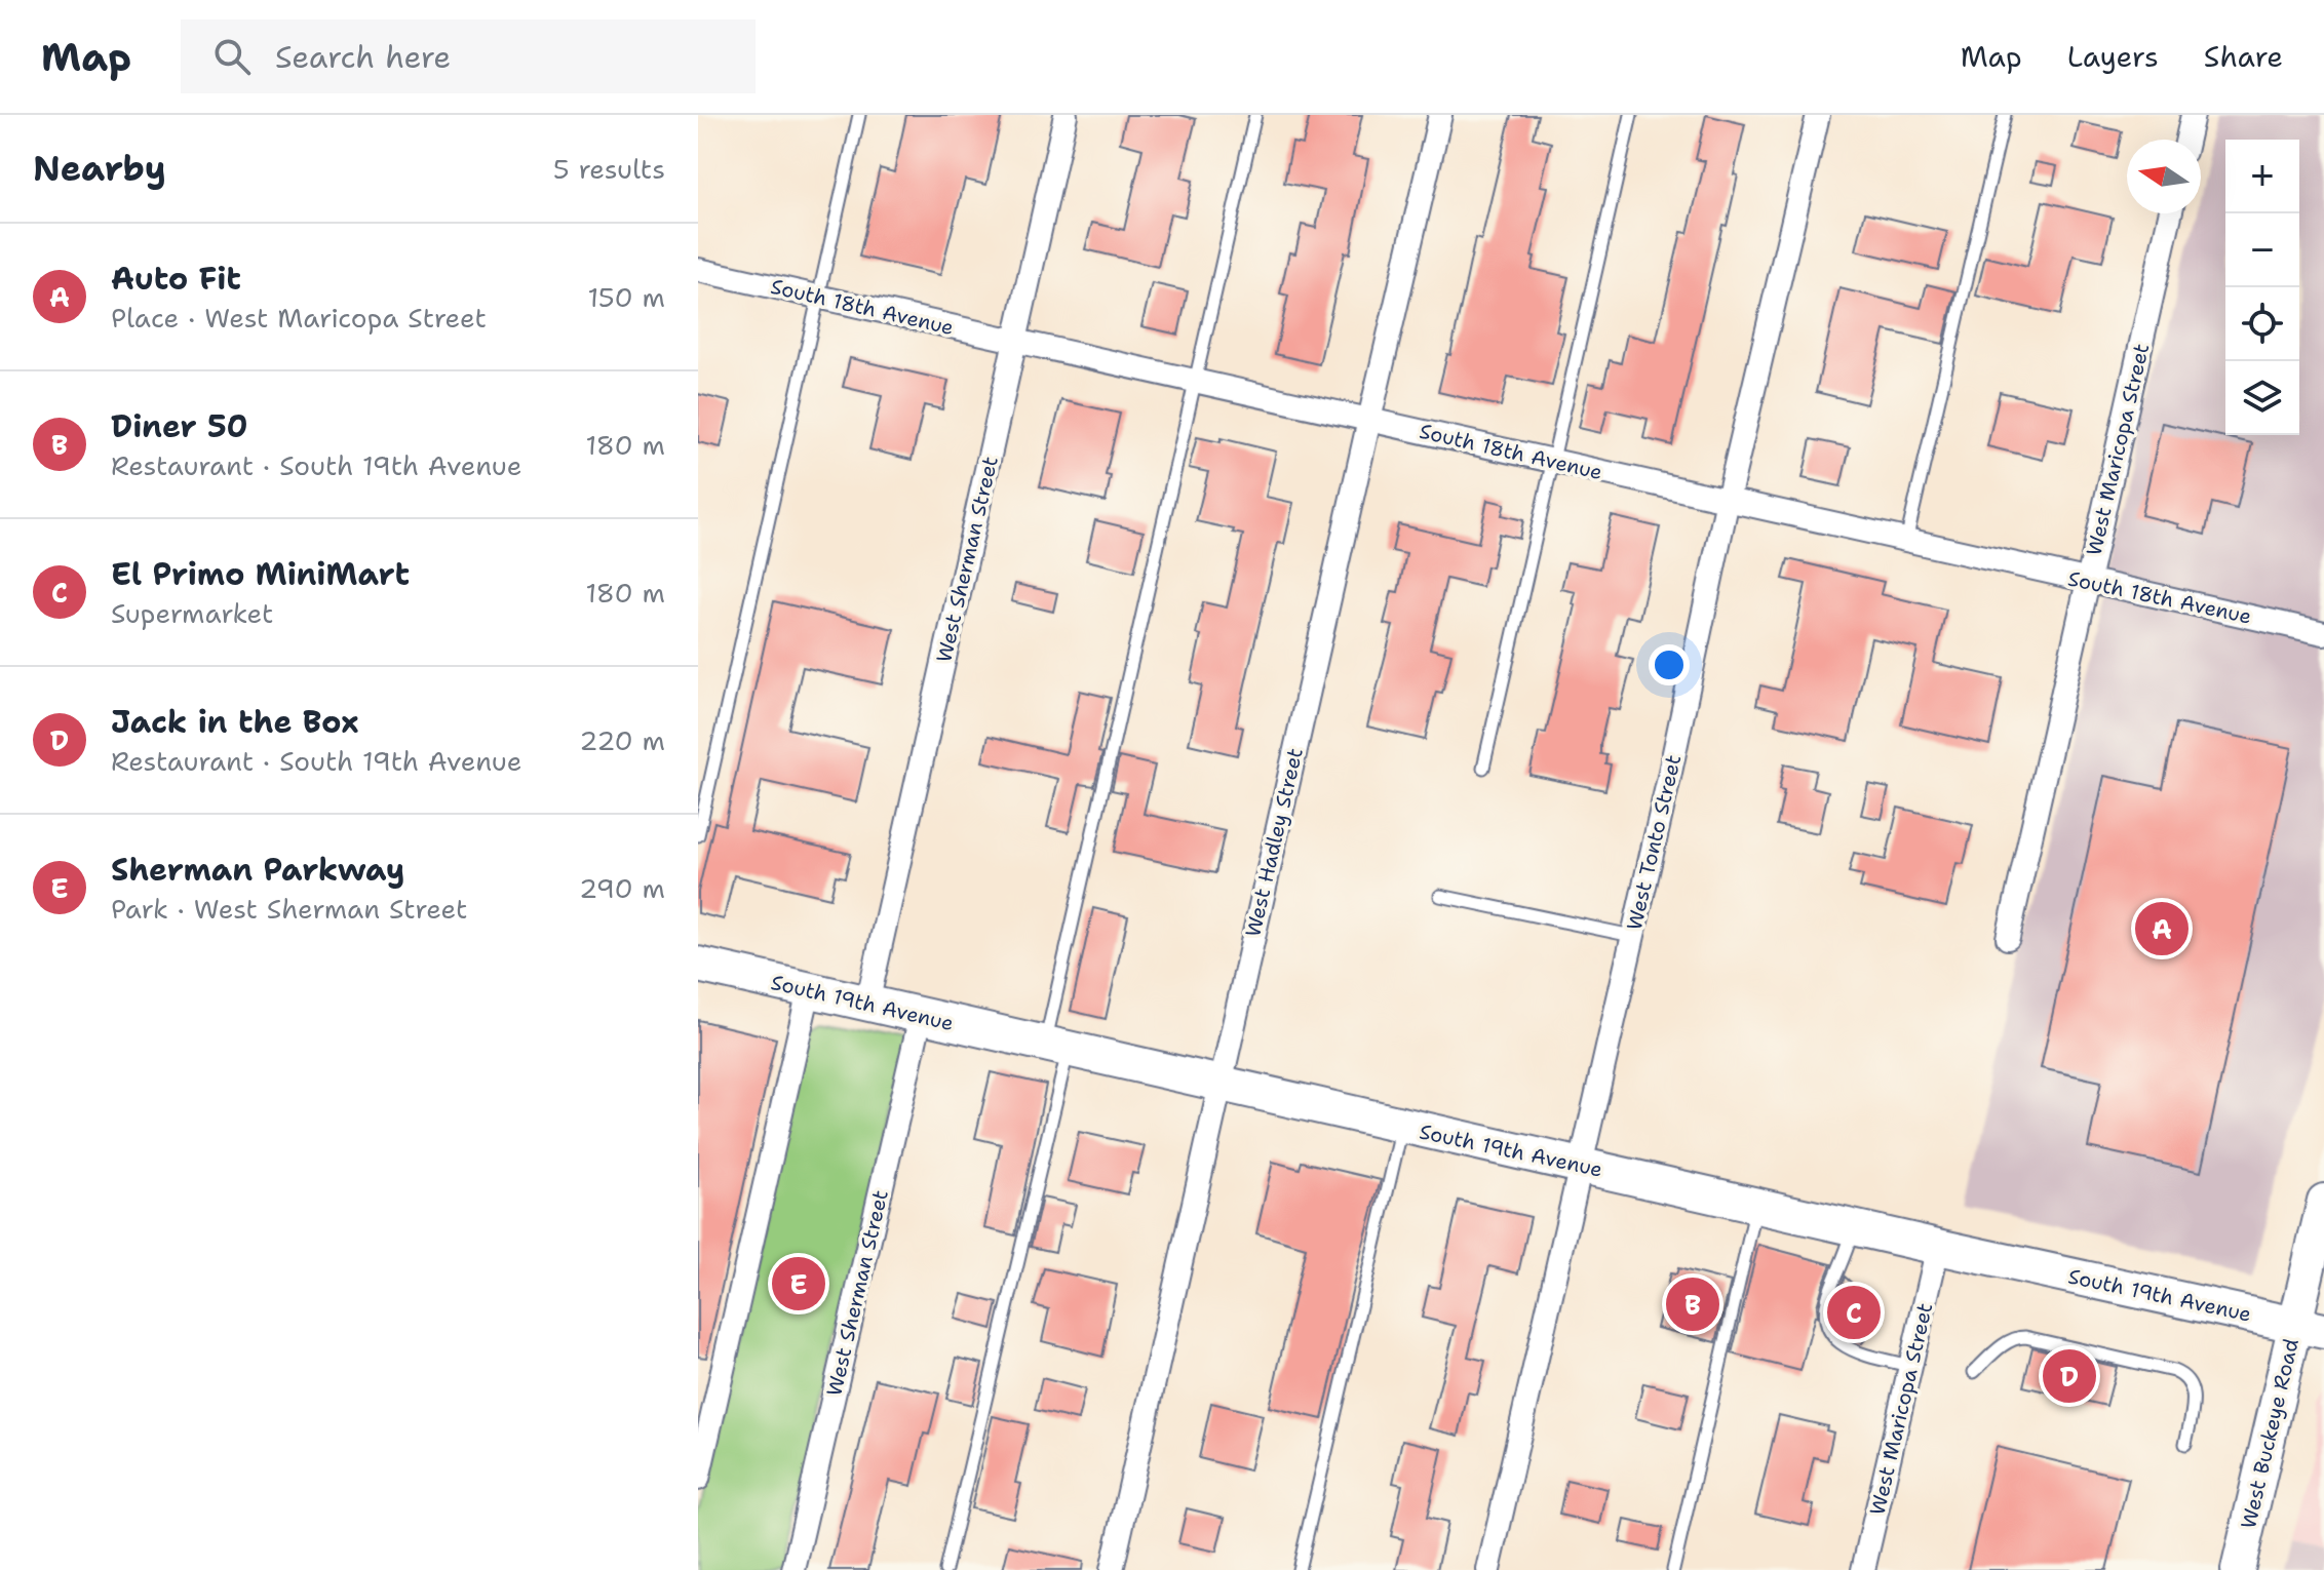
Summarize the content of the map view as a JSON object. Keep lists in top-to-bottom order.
{
  "streets": {
    "main road": ["South 19th Avenue", "West Buckeye Road"],
    "street": [
      "South 18th Avenue",
      "West Maricopa Street",
      "West Sherman Street",
      "West Hadley Street",
      "West Tonto Street"
    ]
  },
  "crossings": [
    ["South 18th Avenue", "West Maricopa Street"],
    ["South 18th Avenue", "West Sherman Street"],
    ["South 18th Avenue", "West Hadley Street"],
    ["South 18th Avenue", "West Tonto Street"],
    ["West Maricopa Street", "South 19th Avenue"],
    ["West Sherman Street", "South 19th Avenue"],
    ["West Hadley Street", "South 19th Avenue"],
    ["West Tonto Street", "South 19th Avenue"],
    ["South 19th Avenue", "West Buckeye Road"]
  ],
  "north": "left",
  "page": {
    "header": "Map",
    "search": "Search here",
    "nav": ["Map", "Layers", "Share"],
    "heading": ["Nearby", "5 results"],
    "map_buttons": ["+", "−"],
    "list": [
      {
        "mark": "A",
        "name": "Auto Fit",
        "note": "Place · West Maricopa Street",
        "value": "150 m"
      },
      {
        "mark": "B",
        "name": "Diner 50",
        "note": "Restaurant · South 19th Avenue",
        "value": "180 m"
      },
      {
        "mark": "C",
        "name": "El Primo MiniMart",
        "note": "Supermarket",
        "value": "180 m"
      },
      {
        "mark": "D",
        "name": "Jack in the Box",
        "note": "Restaurant · South 19th Avenue",
        "value": "220 m"
      },
      {
        "mark": "E",
        "name": "Sherman Parkway",
        "note": "Park · West Sherman Street",
        "value": "290 m"
      }
    ],
    "pins": [
      "A",
      "E",
      "B",
      "C",
      "D"
    ]
  }
}
